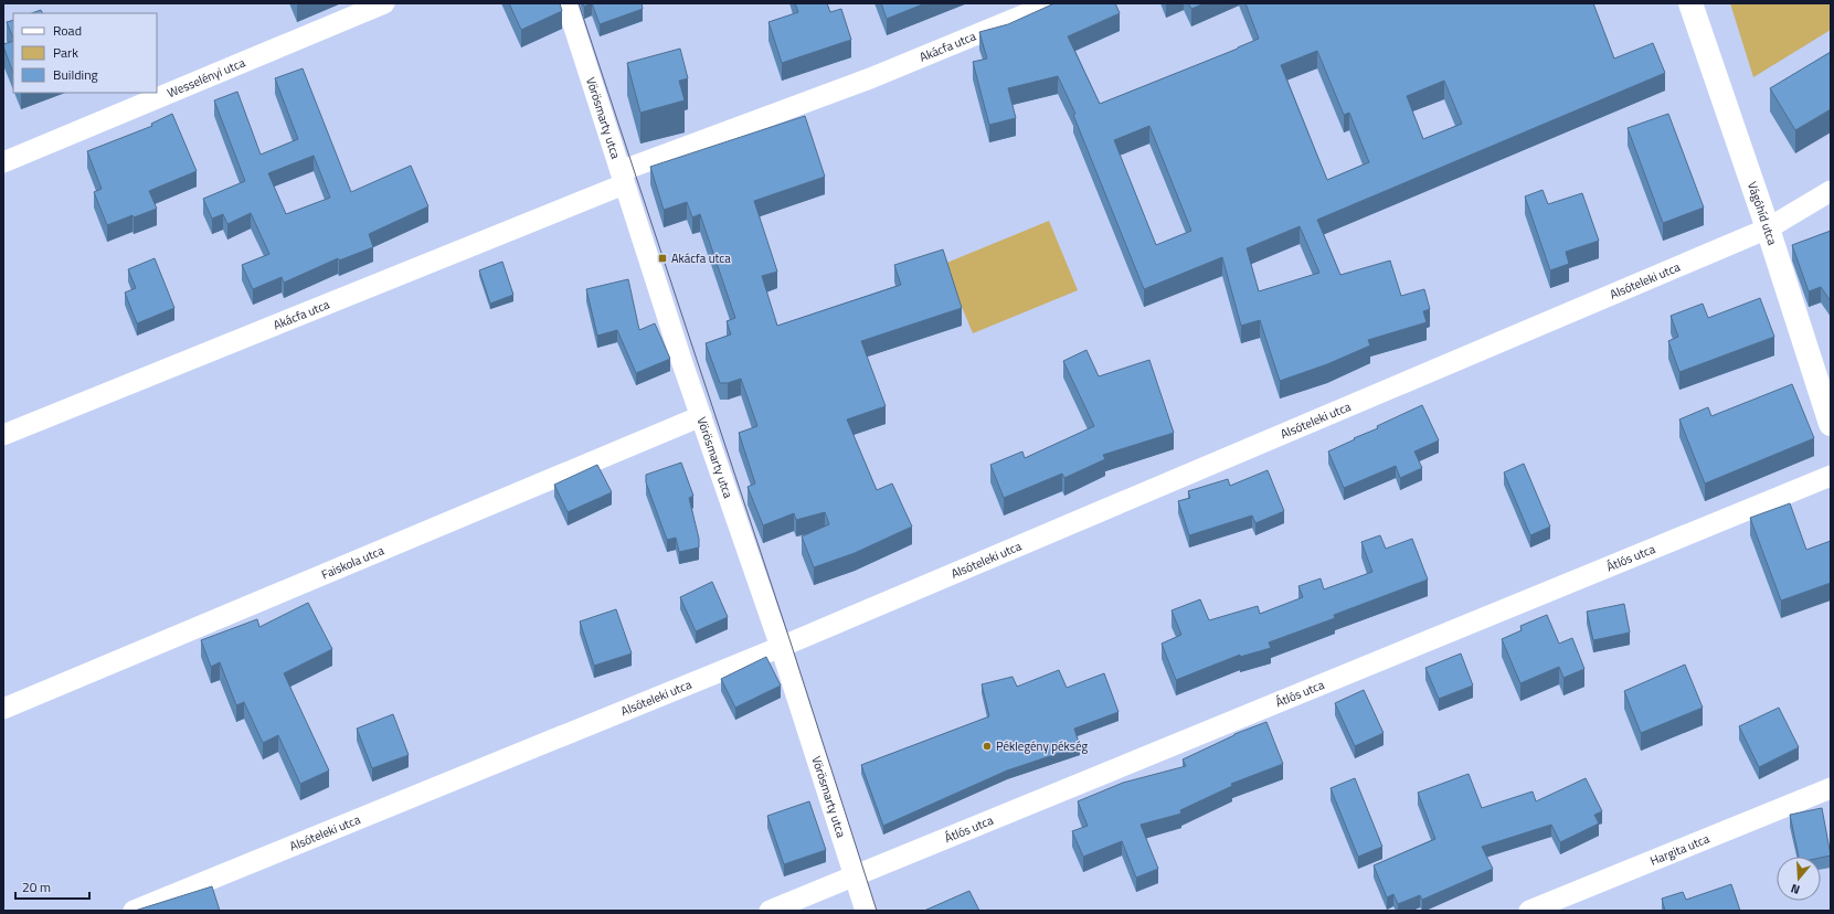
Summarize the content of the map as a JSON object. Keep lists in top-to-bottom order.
{
  "streets": {
    "street": [
      "Akácfa utca",
      "Wesselényi utca",
      "Vörösmarty utca",
      "Vágóhíd utca",
      "Alsóteleki utca",
      "Átlós utca",
      "Faiskola utca",
      "Hargita utca"
    ]
  },
  "crossings": [
    ["Akácfa utca", "Vörösmarty utca"],
    ["Vörösmarty utca", "Alsóteleki utca"],
    ["Vörösmarty utca", "Átlós utca"],
    ["Vörösmarty utca", "Faiskola utca"],
    ["Vágóhíd utca", "Alsóteleki utca"]
  ],
  "places": {
    "transit": ["Akácfa utca"],
    "other": ["Péklegény pékség"]
  },
  "legend": ["Road", "Park", "Building"],
  "scale_bar": "20 m",
  "north": "bottom"
}
